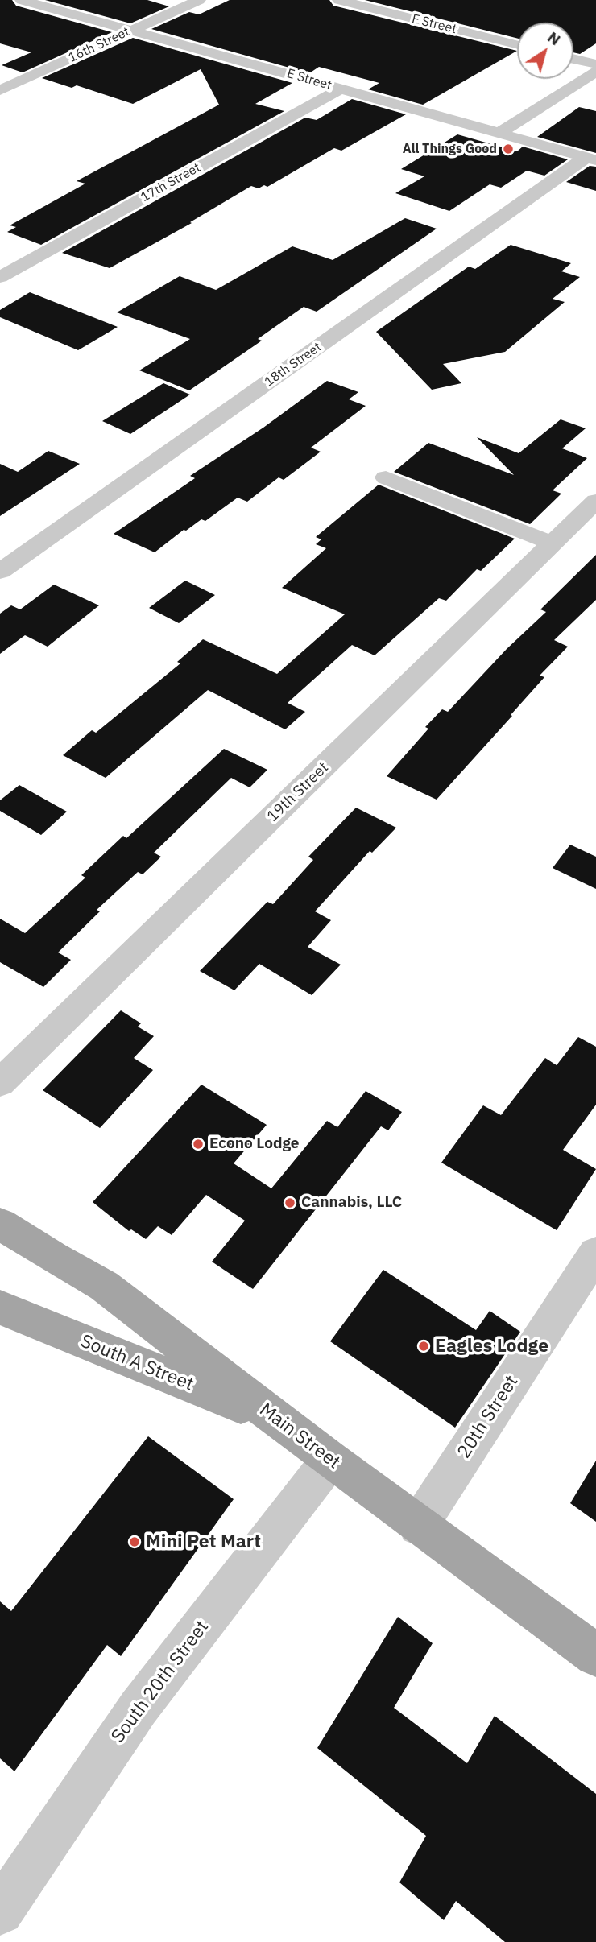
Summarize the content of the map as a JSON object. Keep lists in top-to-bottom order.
{
  "streets": {
    "main road": ["South A Street", "Main Street"],
    "street": [
      "F Street",
      "16th Street",
      "E Street",
      "17th Street",
      "18th Street",
      "19th Street",
      "20th Street",
      "South 20th Street"
    ]
  },
  "crossings": [
    ["16th Street", "E Street"],
    ["E Street", "17th Street"],
    ["E Street", "18th Street"],
    ["South A Street", "Main Street"],
    ["20th Street", "Main Street"],
    ["Main Street", "South 20th Street"]
  ],
  "places": [
    "All Things Good",
    "Econo Lodge",
    "Cannabis, LLC",
    "Eagles Lodge",
    "Mini Pet Mart"
  ],
  "north": "top right"
}
